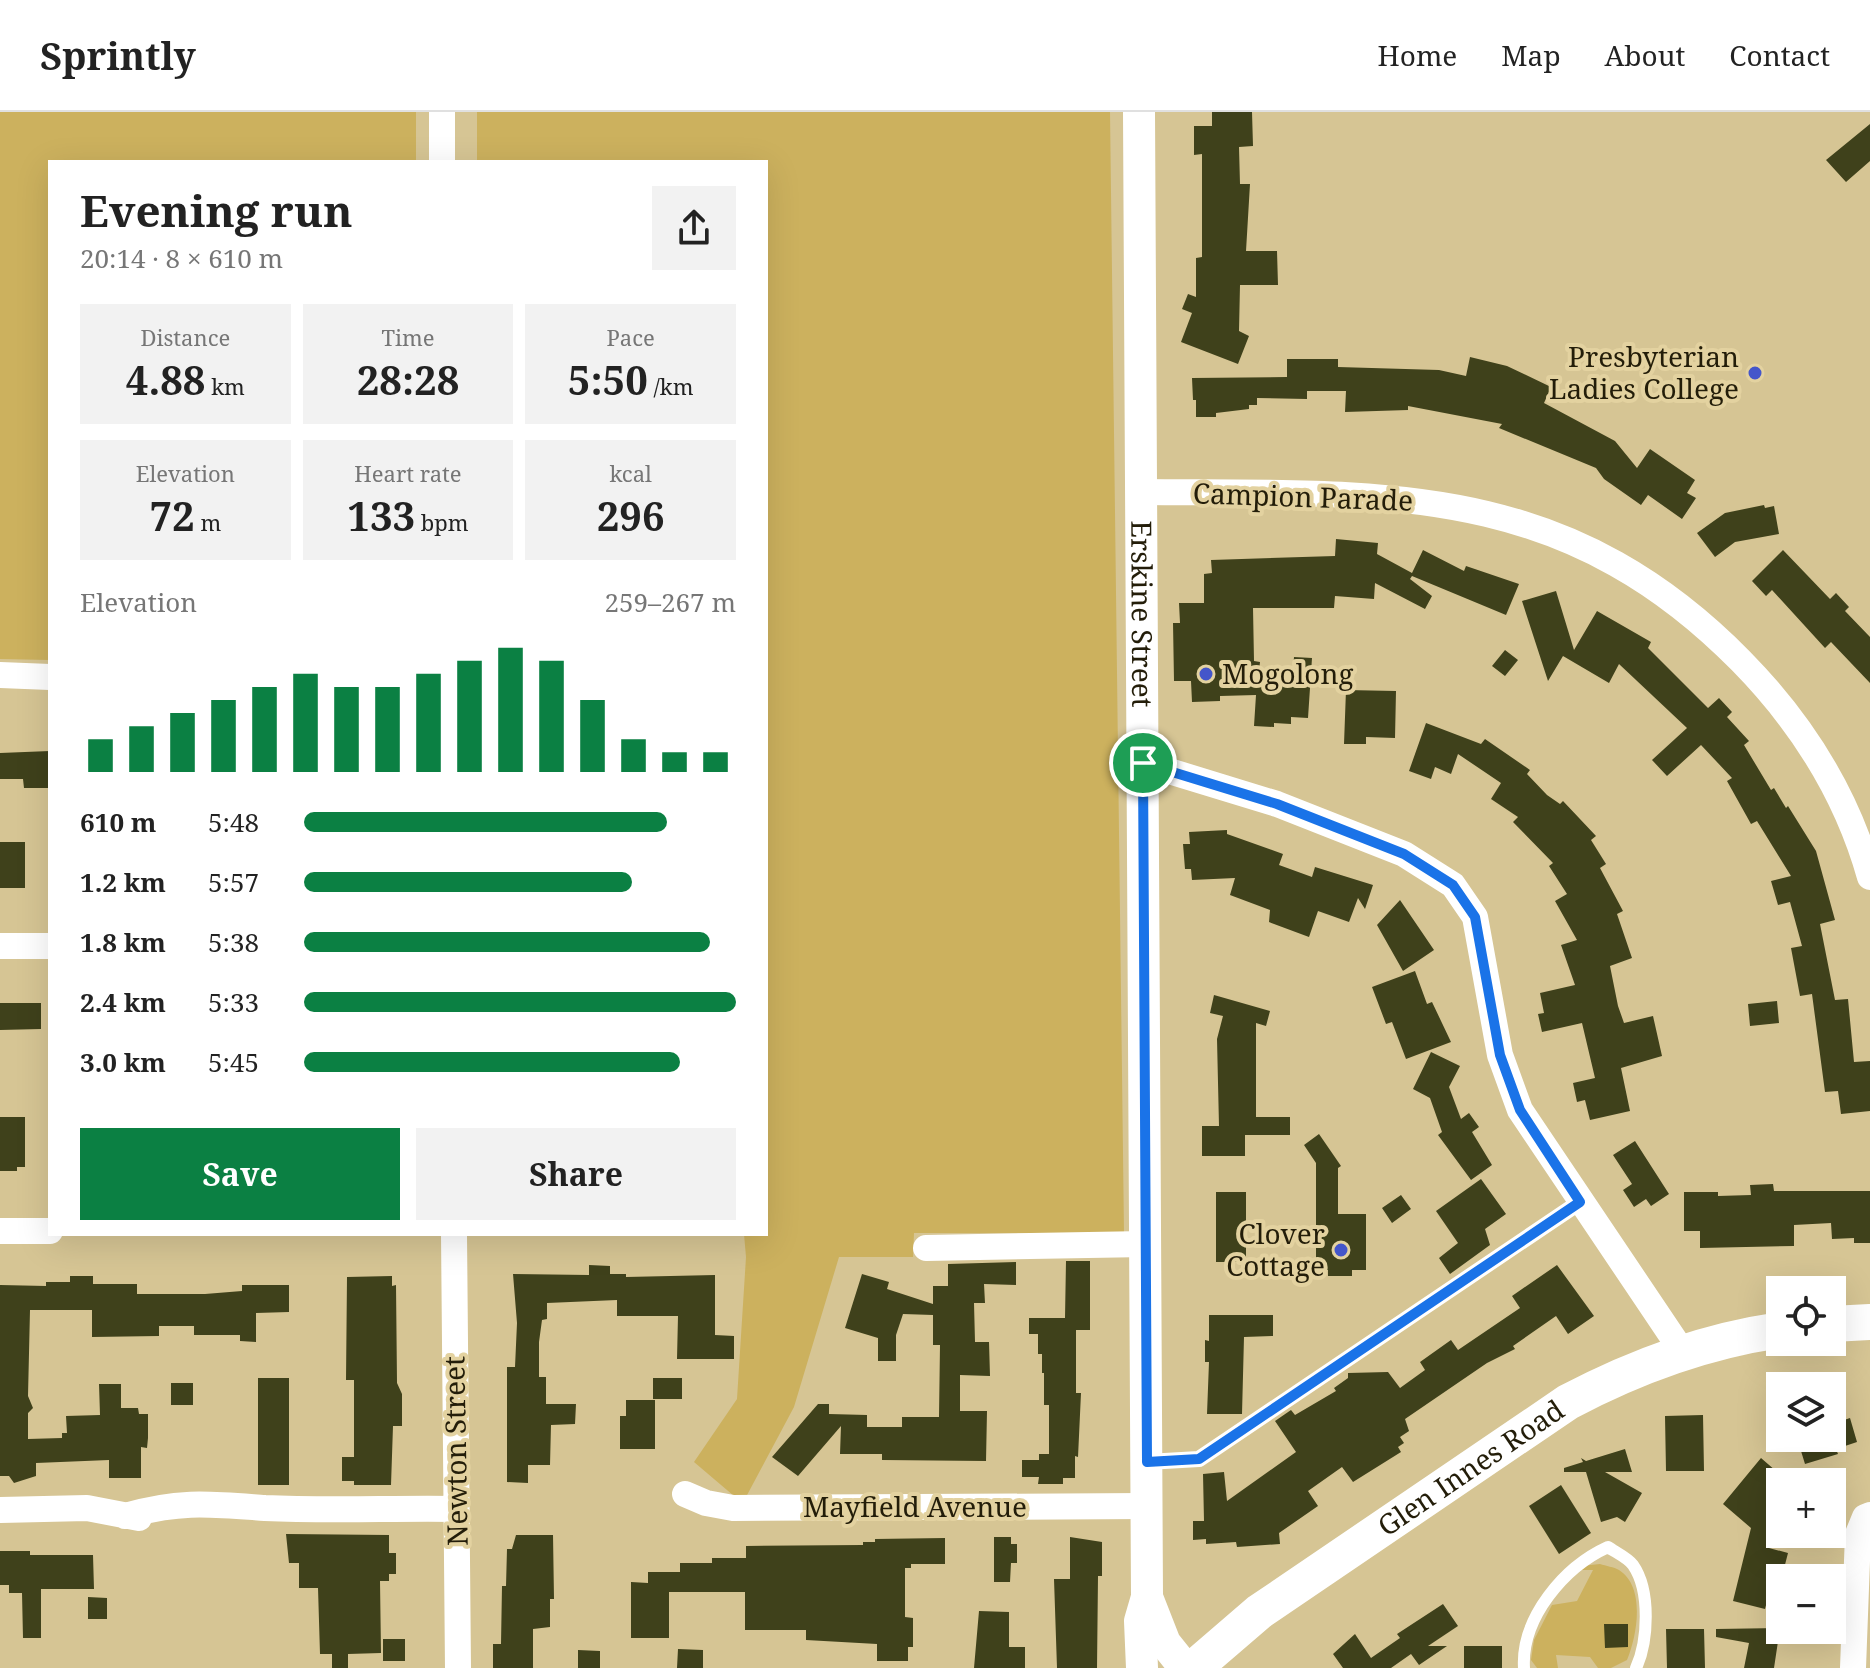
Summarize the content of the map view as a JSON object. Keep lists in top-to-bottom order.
{
  "streets": {
    "main road": ["Glen Innes Road"],
    "street": [
      "Campion Parade",
      "Erskine Street",
      "Newton Street",
      "Mayfield Avenue"
    ]
  },
  "crossings": [
    ["Campion Parade", "Erskine Street"],
    ["Erskine Street", "Mayfield Avenue"]
  ],
  "places": ["Presbyterian Ladies College", "Mogolong", "Clover Cottage"],
  "page": {
    "header": "Sprintly",
    "nav": [
      "Home",
      "Map",
      "About",
      "Contact"
    ],
    "heading": ["Evening run", "20:14 · 8 × 610 m"],
    "stats": [
      ["Distance", "4.88 km"],
      ["Time", "28:28"],
      ["Pace", "5:50 /km"],
      ["Elevation", "72 m"],
      ["Heart rate", "133 bpm"],
      ["kcal", "296"]
    ],
    "chart": ["Elevation", "259–267 m"],
    "list": [
      {
        "name": "610 m",
        "note": "5:48"
      },
      {
        "name": "1.2 km",
        "note": "5:57"
      },
      {
        "name": "1.8 km",
        "note": "5:38"
      },
      {
        "name": "2.4 km",
        "note": "5:33"
      },
      {
        "name": "3.0 km",
        "note": "5:45"
      }
    ],
    "buttons": ["Save", "Share"],
    "map_buttons": ["+", "−"]
  }
}
